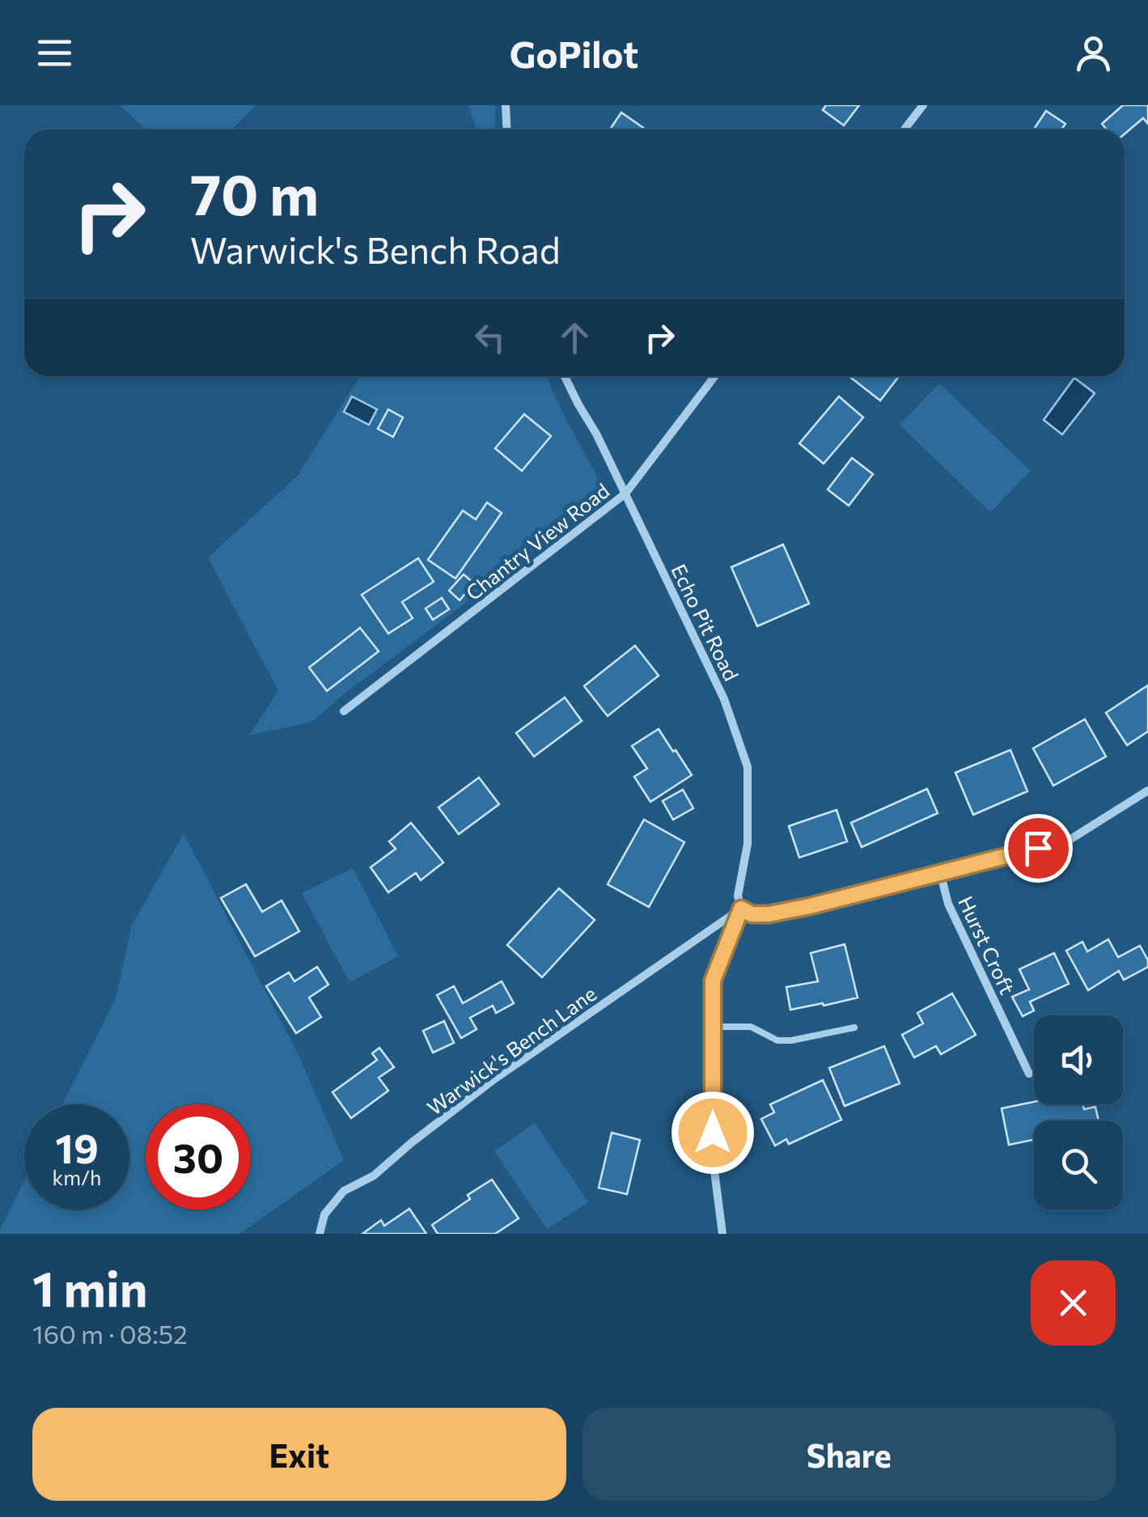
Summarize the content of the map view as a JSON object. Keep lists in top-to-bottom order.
{
  "streets": {
    "street": [
      "Chantry View Road",
      "Echo Pit Road",
      "Hurst Croft",
      "Warwick's Bench Lane"
    ]
  },
  "crossings": [
    ["Chantry View Road", "Echo Pit Road"],
    ["Echo Pit Road", "Warwick's Bench Lane"]
  ],
  "page": {
    "header": "GoPilot",
    "turn": ["70 m", "Warwick's Bench Road"],
    "speed": "19 km/h",
    "limit": "30",
    "heading": ["1 min", "160 m · 08:52"],
    "buttons": ["Exit", "Share"]
  }
}
